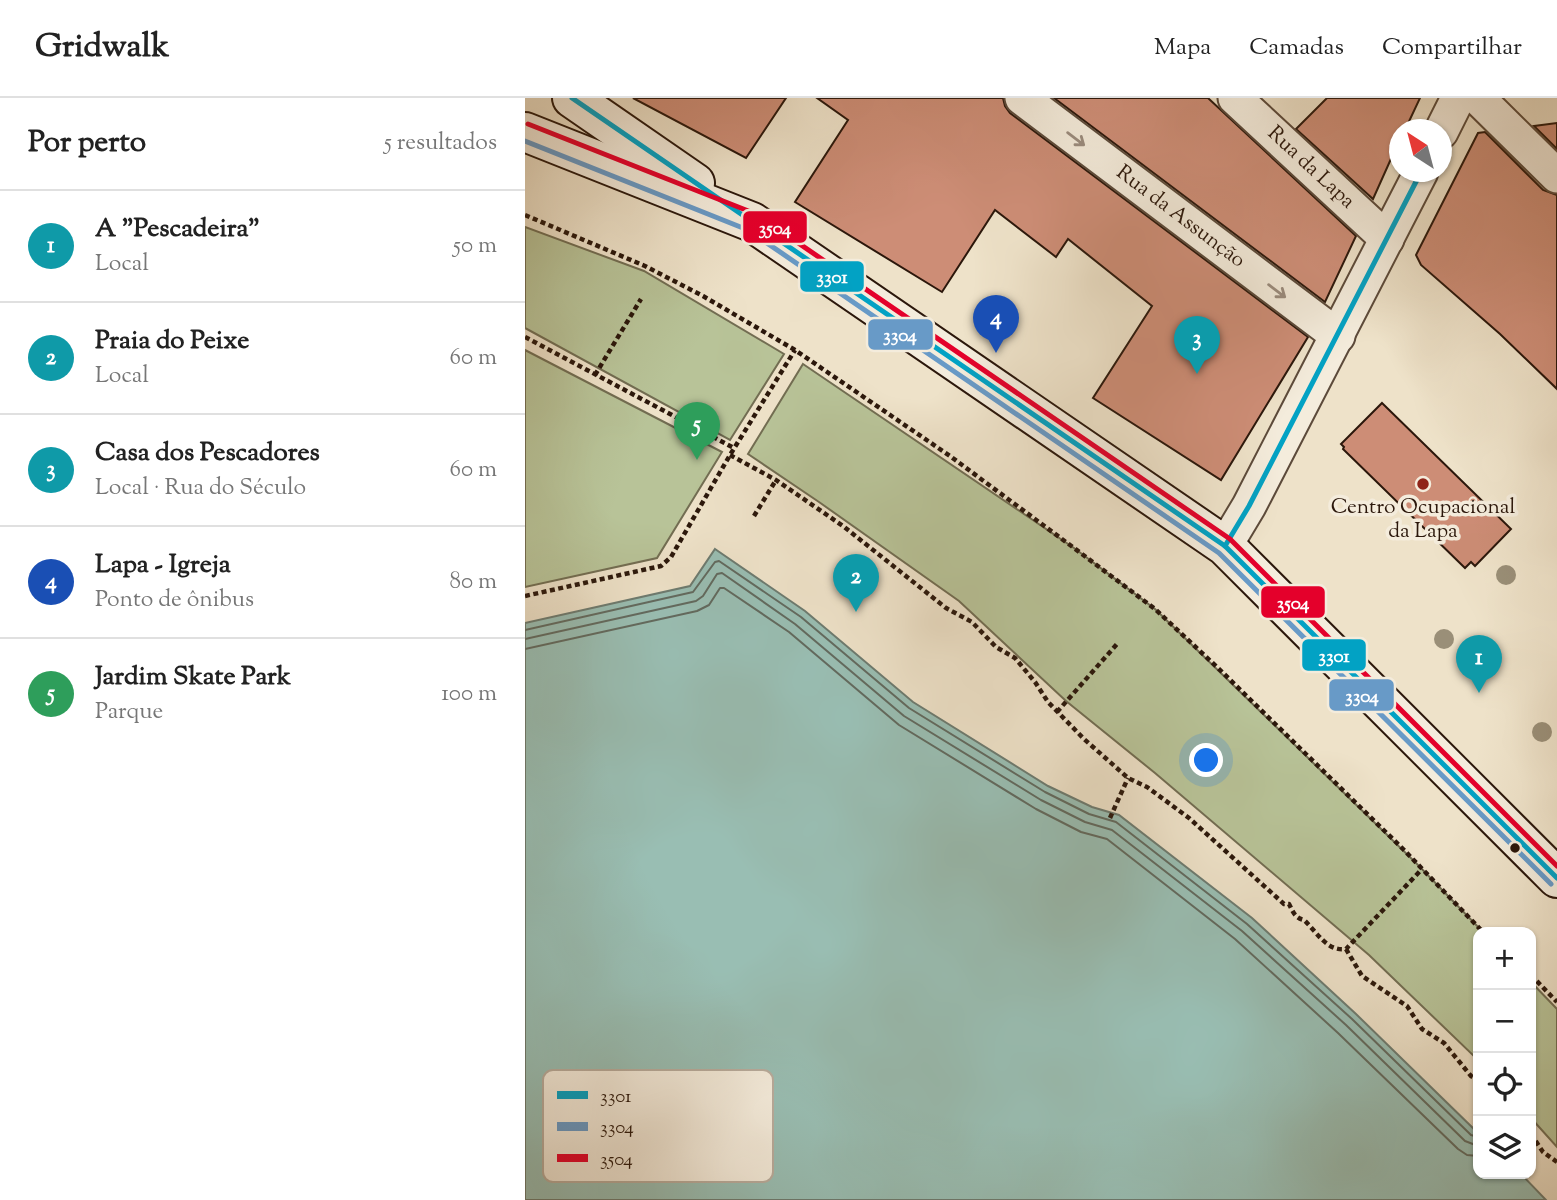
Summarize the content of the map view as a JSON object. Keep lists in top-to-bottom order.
{
  "streets": {
    "street": ["Rua da Lapa", "Rua da Assunção"]
  },
  "one_way": ["Rua da Assunção"],
  "places": ["Centro Ocupacional da Lapa"],
  "lines": ["transit line 3301", "transit line 3504", "transit line 3304"],
  "legend": ["3301", "3304", "3504"],
  "north": "top left",
  "page": {
    "header": "Gridwalk",
    "nav": ["Mapa", "Camadas", "Compartilhar"],
    "heading": ["Por perto", "5 resultados"],
    "list": [
      {
        "mark": "1",
        "name": "A \"Pescadeira\"",
        "note": "Local",
        "value": "50 m"
      },
      {
        "mark": "2",
        "name": "Praia do Peixe",
        "note": "Local",
        "value": "60 m"
      },
      {
        "mark": "3",
        "name": "Casa dos Pescadores",
        "note": "Local · Rua do Século",
        "value": "60 m"
      },
      {
        "mark": "4",
        "name": "Lapa - Igreja",
        "note": "Ponto de ônibus",
        "value": "80 m"
      },
      {
        "mark": "5",
        "name": "Jardim Skate Park",
        "note": "Parque",
        "value": "100 m"
      }
    ],
    "pins": [
      "4",
      "3",
      "5",
      "2",
      "1"
    ],
    "map_buttons": ["+", "−"]
  }
}
